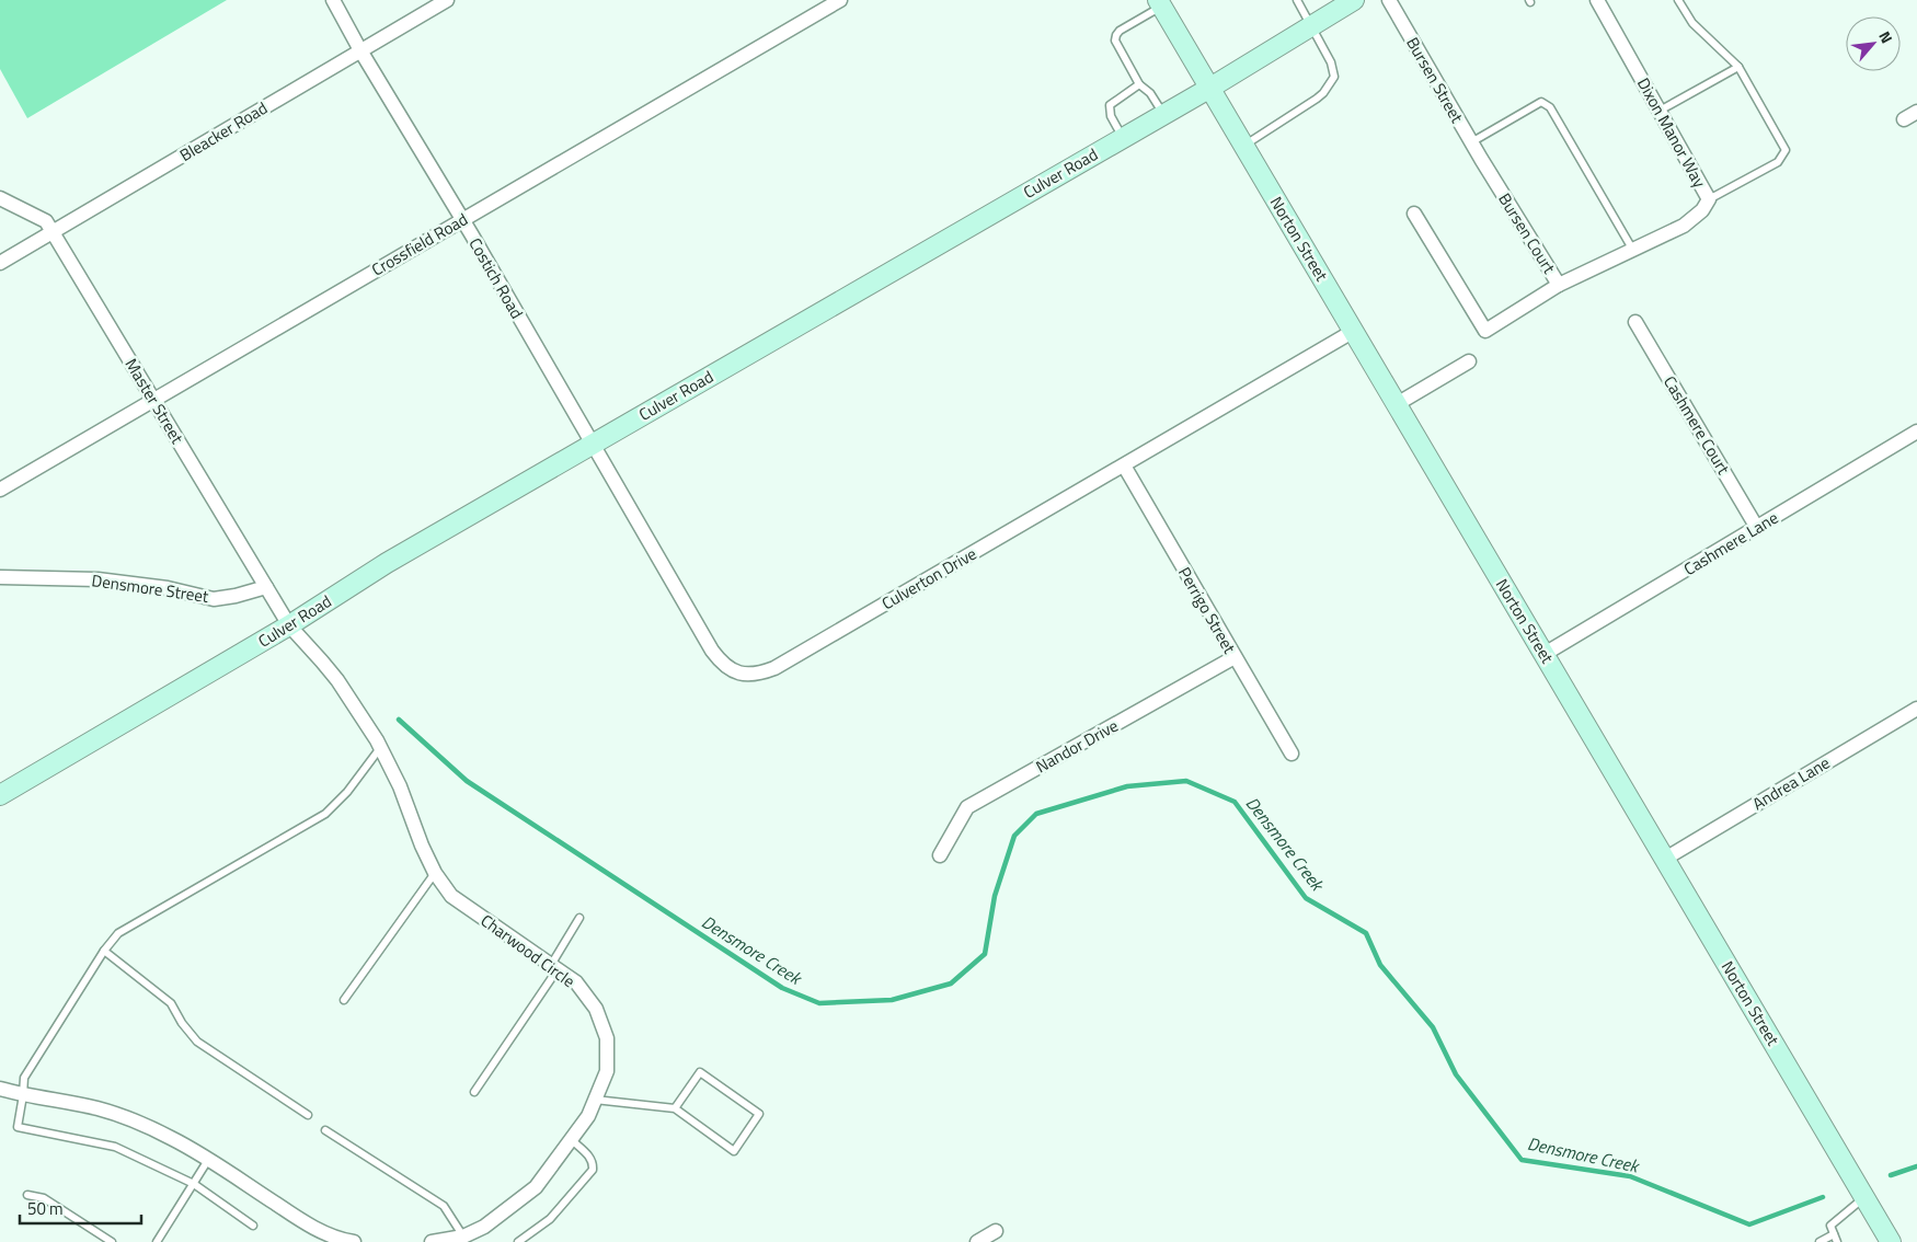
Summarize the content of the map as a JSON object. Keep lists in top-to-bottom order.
{
  "streets": {
    "main road": ["Culver Road", "Norton Street"],
    "street": [
      "Bursen Street",
      "Bleacker Road",
      "Dixon Manor Way",
      "Bursen Court",
      "Crossfield Road",
      "Costich Road",
      "Master Street",
      "Cashmere Court",
      "Cashmere Lane",
      "Culverton Drive",
      "Densmore Street",
      "Perrigo Street",
      "Nandor Drive",
      "Andrea Lane",
      "Charwood Circle"
    ]
  },
  "crossings": [
    ["Bursen Street", "Bursen Court"],
    ["Bleacker Road", "Costich Road"],
    ["Bleacker Road", "Master Street"],
    ["Dixon Manor Way", "Bursen Court"],
    ["Culver Road", "Norton Street"],
    ["Culver Road", "Costich Road"],
    ["Culver Road", "Master Street"],
    ["Culver Road", "Culverton Drive"],
    ["Culver Road", "Charwood Circle"],
    ["Norton Street", "Cashmere Lane"],
    ["Norton Street", "Culverton Drive"],
    ["Norton Street", "Andrea Lane"],
    ["Crossfield Road", "Costich Road"],
    ["Crossfield Road", "Master Street"],
    ["Costich Road", "Culverton Drive"],
    ["Master Street", "Densmore Street"],
    ["Master Street", "Charwood Circle"],
    ["Cashmere Court", "Cashmere Lane"],
    ["Culverton Drive", "Perrigo Street"],
    ["Perrigo Street", "Nandor Drive"]
  ],
  "water": ["Densmore Creek"],
  "scale_bar": "50 m",
  "north": "top right"
}
